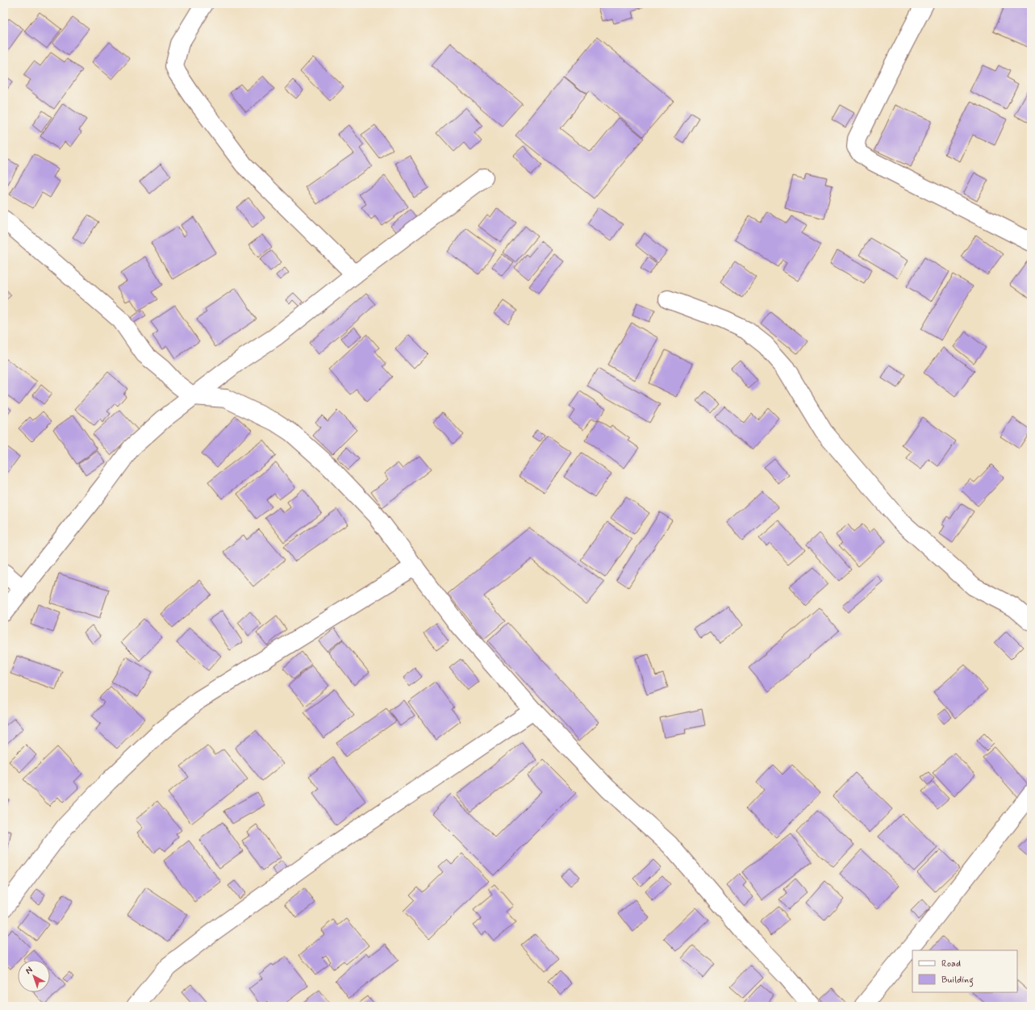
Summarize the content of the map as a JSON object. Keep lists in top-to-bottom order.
{
  "legend": ["Road", "Building"],
  "north": "top left"
}
